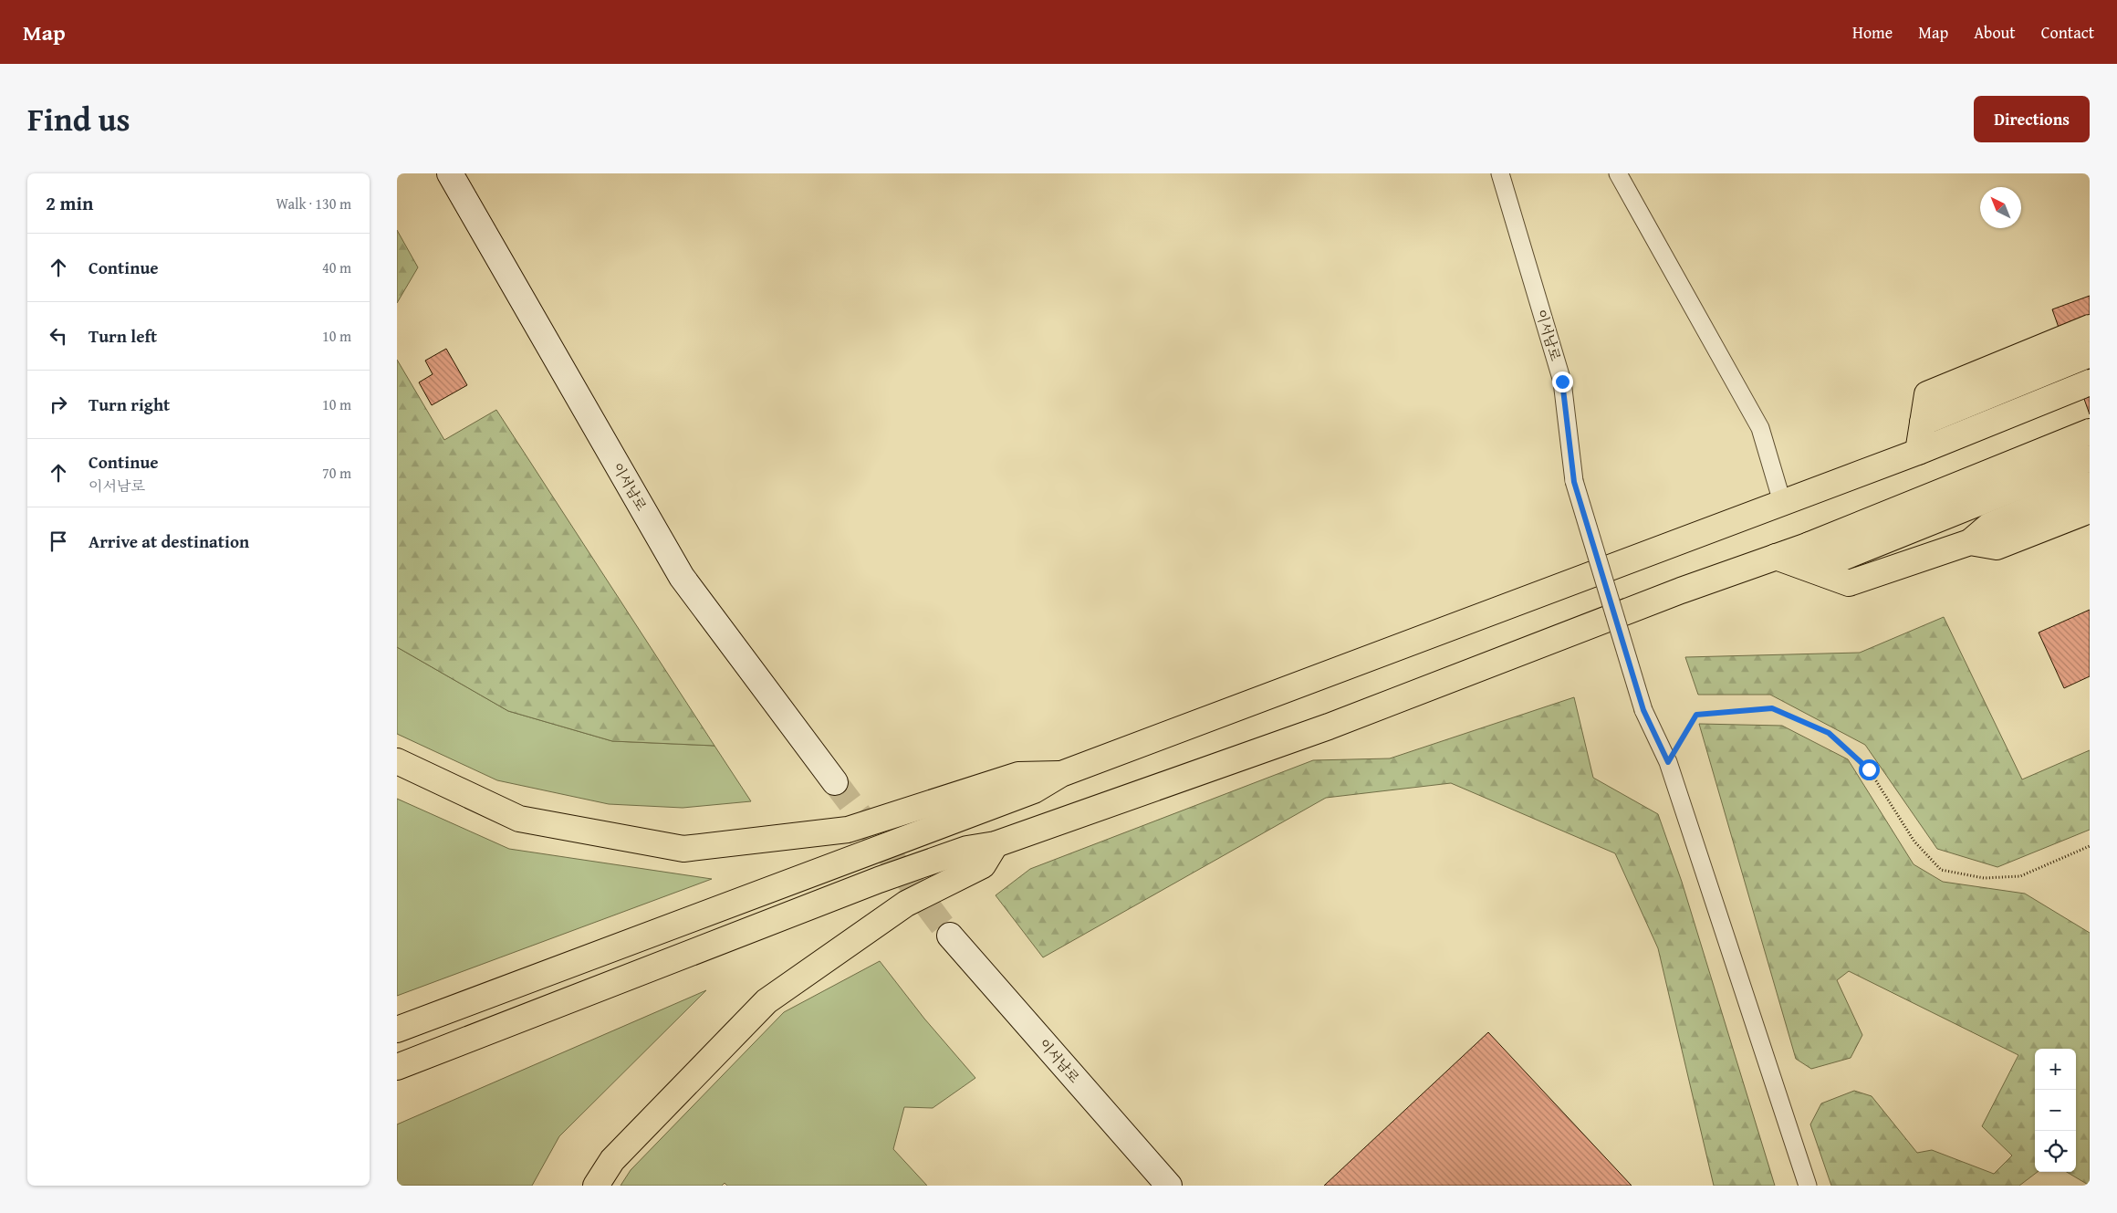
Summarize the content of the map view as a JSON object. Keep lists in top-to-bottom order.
{
  "streets": {
    "main road": ["이서남로"]
  },
  "north": "top left",
  "page": {
    "header": "Map",
    "nav": [
      "Home",
      "Map",
      "About",
      "Contact"
    ],
    "title": "Find us",
    "buttons": "Directions",
    "heading": ["2 min", "Walk · 130 m"],
    "list": [
      ["Continue", "40 m"],
      ["Turn left", "10 m"],
      ["Turn right", "10 m"],
      ["Continue", "이서남로", "70 m"],
      "Arrive at destination"
    ],
    "map_buttons": ["+", "−"]
  }
}
